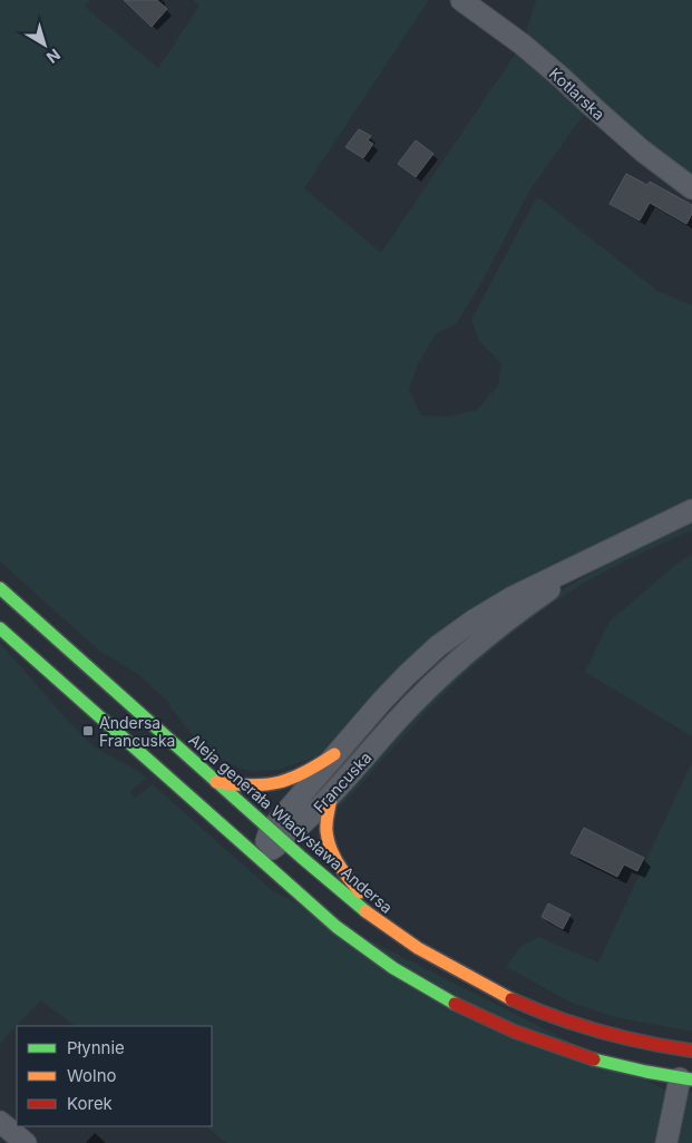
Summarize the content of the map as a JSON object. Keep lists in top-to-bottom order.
{
  "streets": {
    "main road": ["Aleja generała Władysława Andersa"],
    "street": ["Kotlarska", "Francuska"]
  },
  "crossings": [
    ["Francuska", "Aleja generała Władysława Andersa"]
  ],
  "places": {
    "transit": ["Andersa Francuska"]
  },
  "legend": ["Płynnie", "Wolno", "Korek"],
  "north": "bottom right"
}
